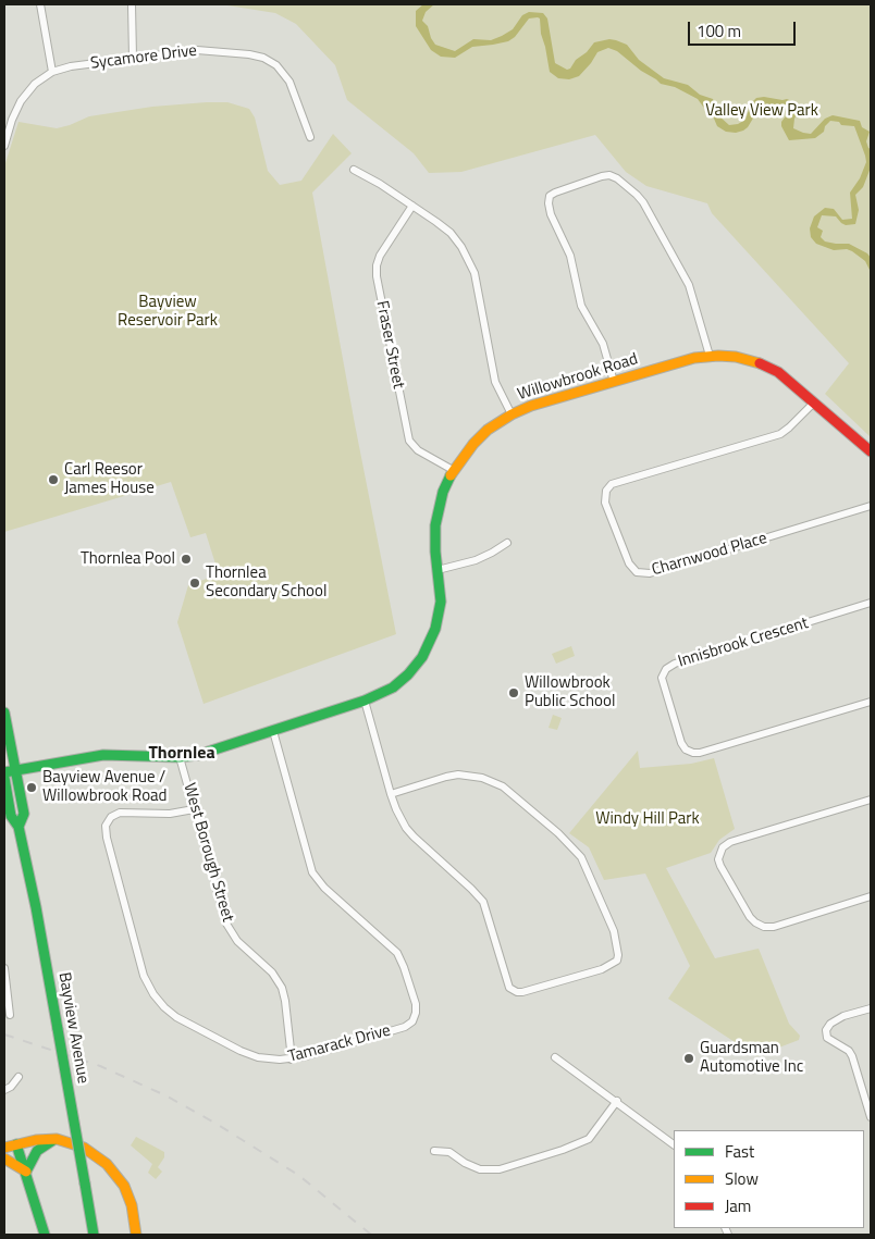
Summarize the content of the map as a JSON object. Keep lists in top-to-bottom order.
{
  "streets": {
    "street": [
      "Sycamore Drive",
      "Fraser Street",
      "Willowbrook Road",
      "Charnwood Place",
      "Innisbrook Crescent",
      "West Borough Street",
      "Bayview Avenue",
      "Tamarack Drive"
    ]
  },
  "crossings": [
    ["Fraser Street", "Willowbrook Road"],
    ["Willowbrook Road", "Charnwood Place"],
    ["Willowbrook Road", "West Borough Street"],
    ["Willowbrook Road", "Bayview Avenue"],
    ["Willowbrook Road", "Tamarack Drive"],
    ["West Borough Street", "Tamarack Drive"]
  ],
  "districts": ["Thornlea"],
  "parks": ["Valley View Park", "Bayview Reservoir Park", "Windy Hill Park"],
  "places": [
    "Carl Reesor James House",
    "Thornlea Pool",
    "Thornlea Secondary School",
    "Willowbrook Public School",
    "Bayview Avenue / Willowbrook Road",
    "Guardsman Automotive Inc"
  ],
  "legend": ["Fast", "Slow", "Jam"],
  "scale_bar": "100 m"
}
